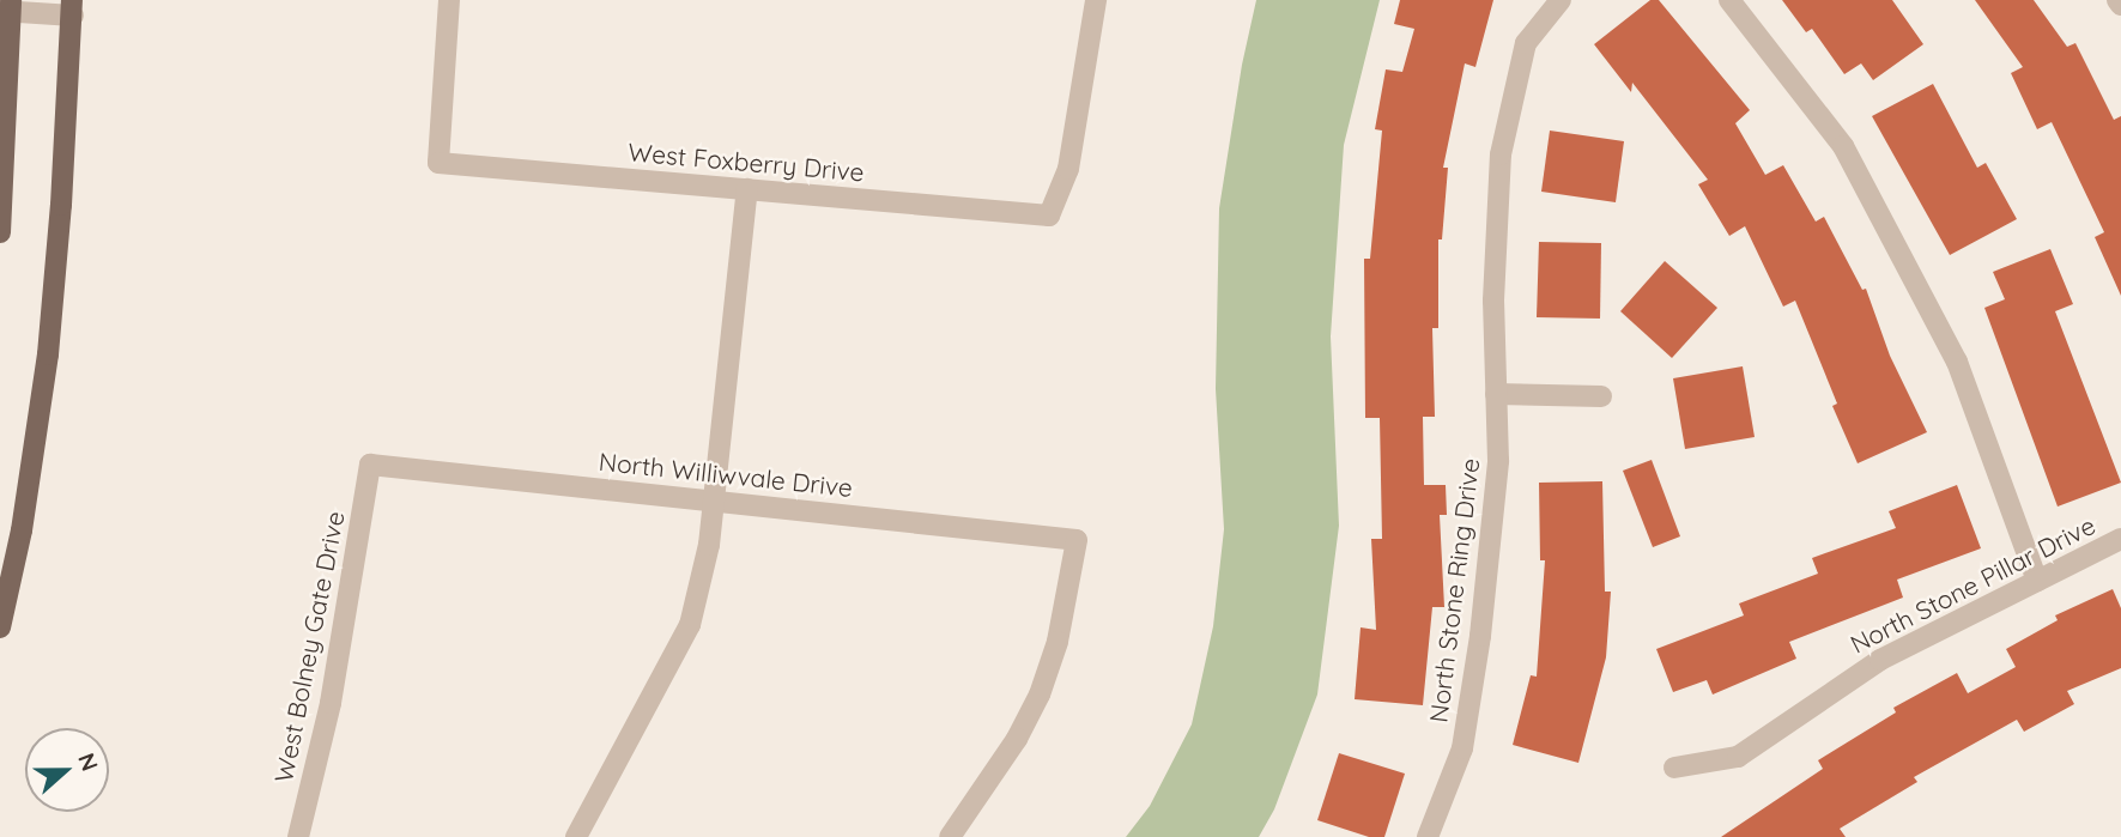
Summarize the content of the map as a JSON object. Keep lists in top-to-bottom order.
{
  "streets": {
    "street": [
      "West Foxberry Drive",
      "North Williwvale Drive",
      "North Stone Pillar Drive",
      "North Stone Ring Drive",
      "West Bolney Gate Drive"
    ]
  },
  "crossings": [
    ["North Williwvale Drive", "West Bolney Gate Drive"]
  ],
  "north": "right"
}
